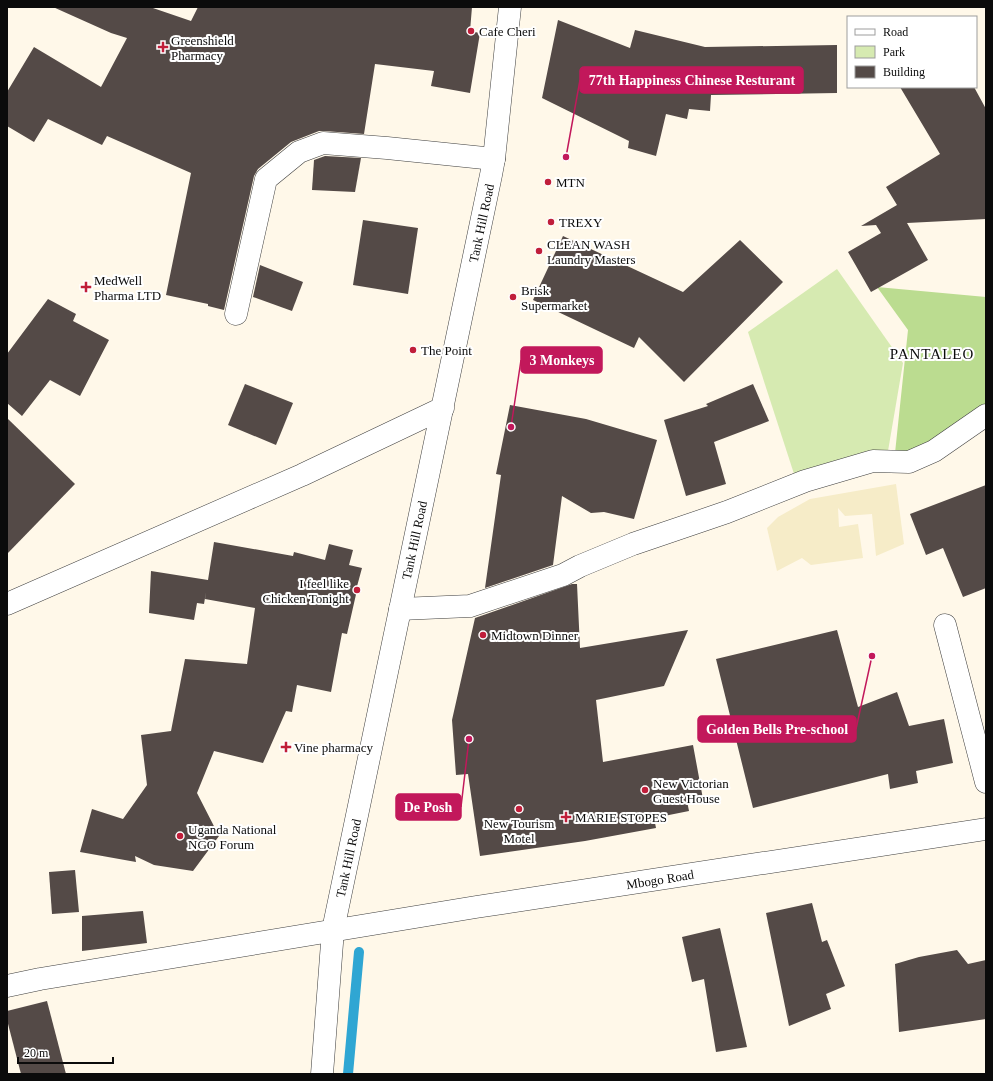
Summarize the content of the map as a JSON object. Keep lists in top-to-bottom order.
{
  "streets": {
    "street": ["Tank Hill Road", "Mbogo Road"]
  },
  "crossings": [
    ["Tank Hill Road", "Mbogo Road"]
  ],
  "districts": ["PANTALEO"],
  "places": {
    "other": [
      "Cafe Cheri",
      "77th Happiness Chinese Resturant",
      "MTN",
      "TREXY",
      "CLEAN WASH Laundry Masters",
      "Brisk Supermarket",
      "The Point",
      "3 Monkeys",
      "I feel like Chicken Tonight",
      "Midtown Dinner",
      "Golden Bells Pre-school",
      "De Posh",
      "New Victorian Guest House",
      "New Tourism Motel",
      "Uganda National NGO Forum"
    ],
    "health": [
      "Greenshield Pharmacy",
      "MedWell Pharma LTD",
      "Vine pharmacy",
      "MARIE STOPES"
    ]
  },
  "legend": ["Road", "Park", "Building"],
  "scale_bar": "20 m"
}
